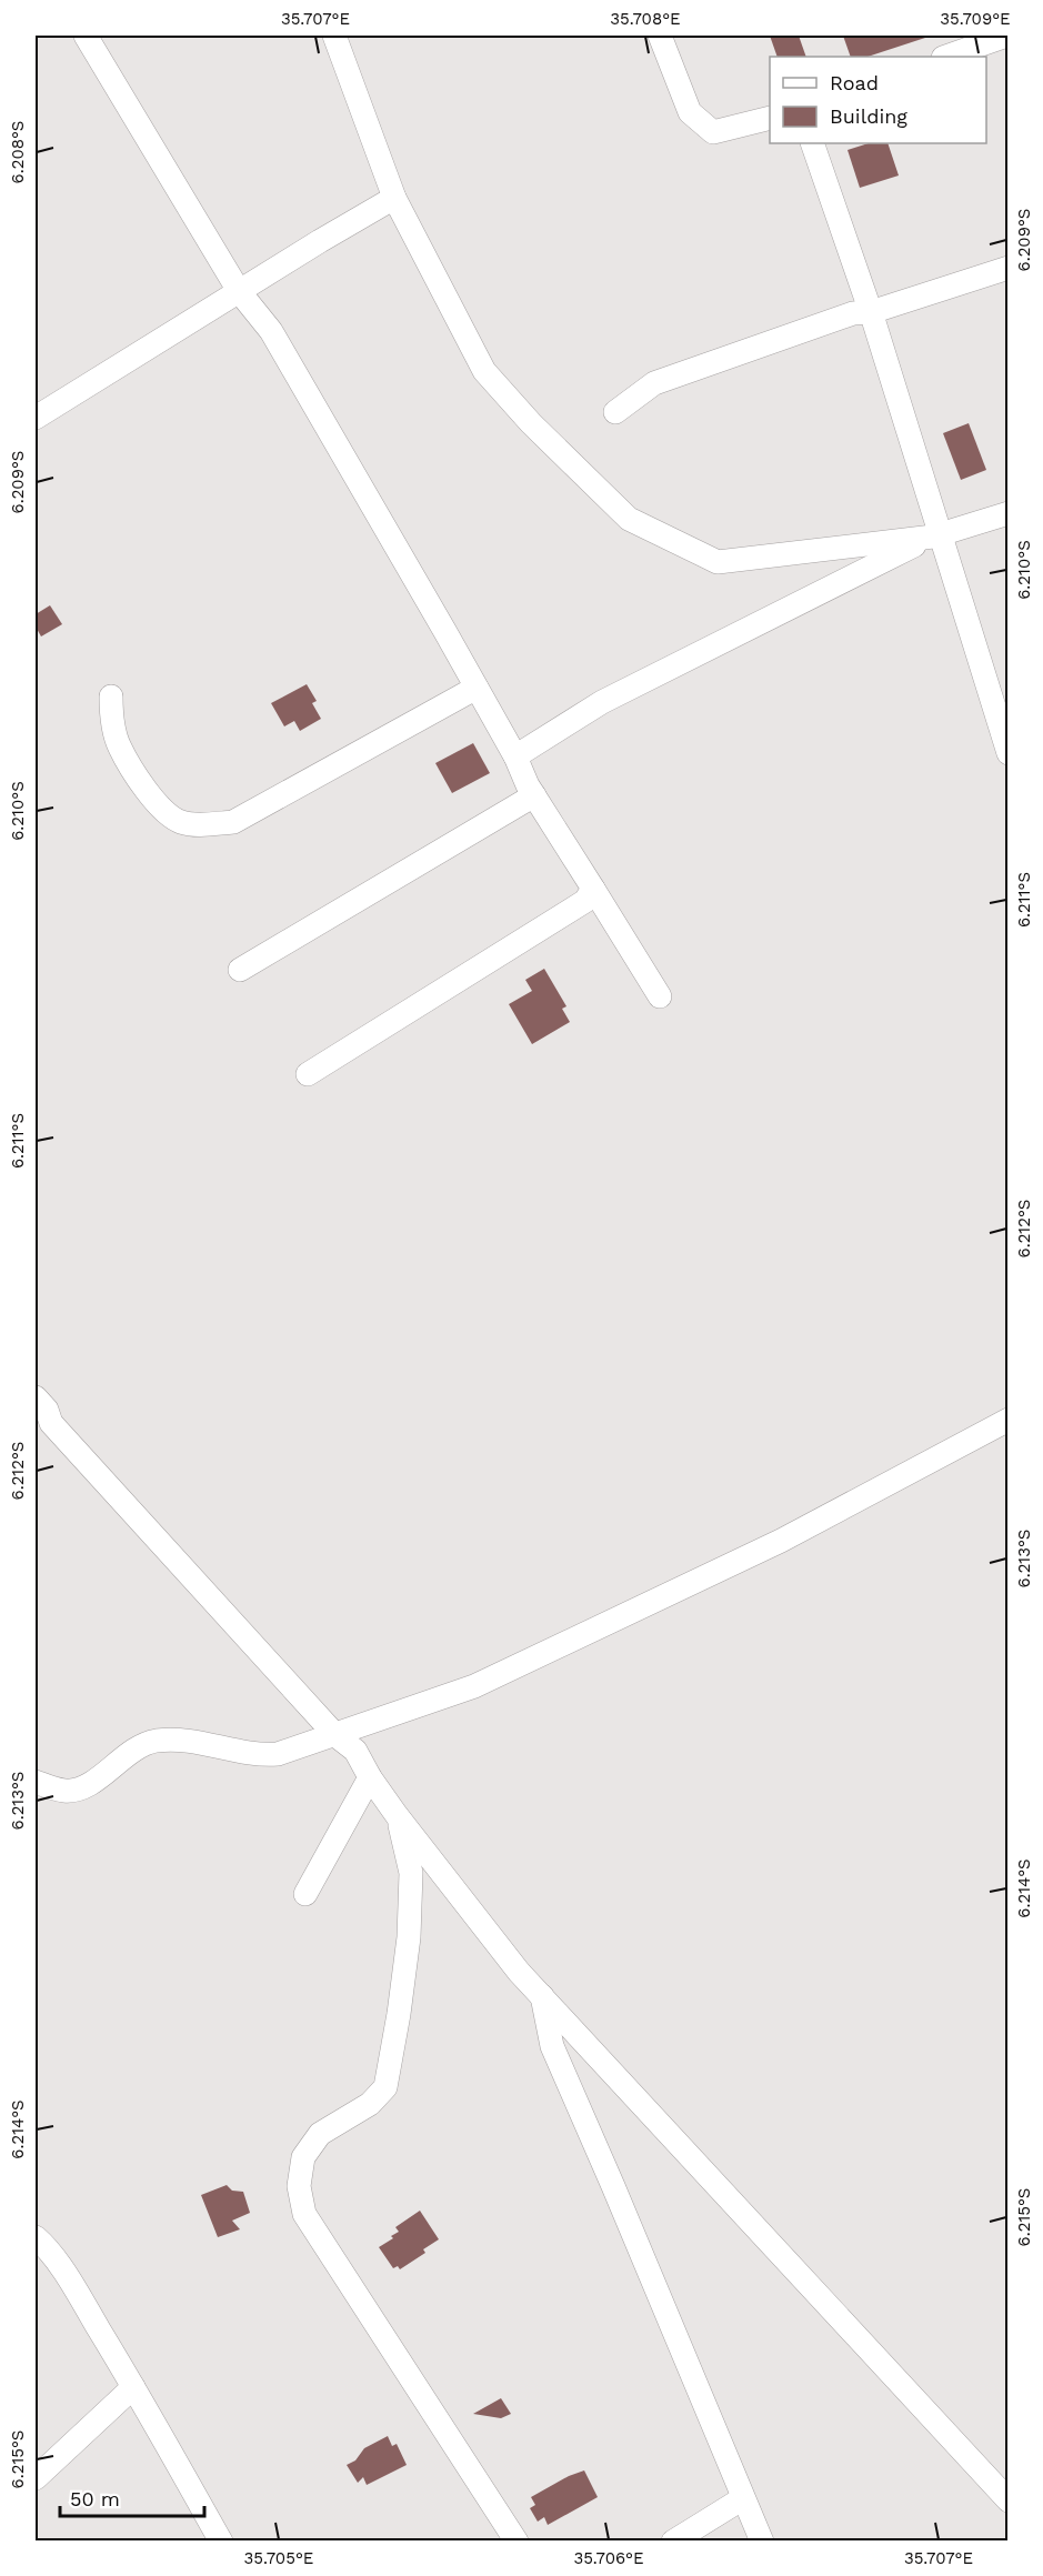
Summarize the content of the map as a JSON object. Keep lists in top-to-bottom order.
{
  "legend": ["Road", "Building"],
  "scale_bar": "50 m",
  "coordinates": [
    "35.707°E",
    "35.708°E",
    "35.709°E",
    "6.208°S",
    "6.209°S",
    "6.210°S",
    "6.211°S",
    "6.212°S",
    "6.213°S",
    "6.214°S",
    "6.215°S",
    "35.705°E",
    "35.706°E"
  ]
}
